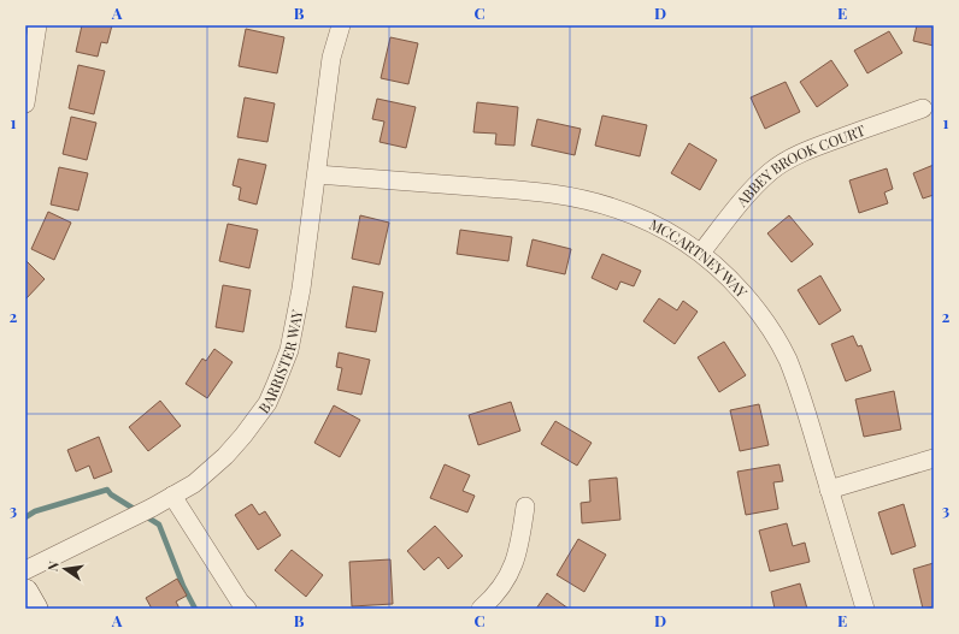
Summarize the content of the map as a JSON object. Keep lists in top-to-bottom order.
{
  "streets": {
    "street": ["ABBEY BROOK COURT", "MCCARTNEY WAY", "BARRISTER WAY"]
  },
  "crossings": [
    ["ABBEY BROOK COURT", "MCCARTNEY WAY"],
    ["MCCARTNEY WAY", "BARRISTER WAY"]
  ],
  "north": "left",
  "grid": {
    "columns": [
      "A",
      "B",
      "C",
      "D",
      "E"
    ],
    "rows": ["1", "2", "3"]
  }
}
